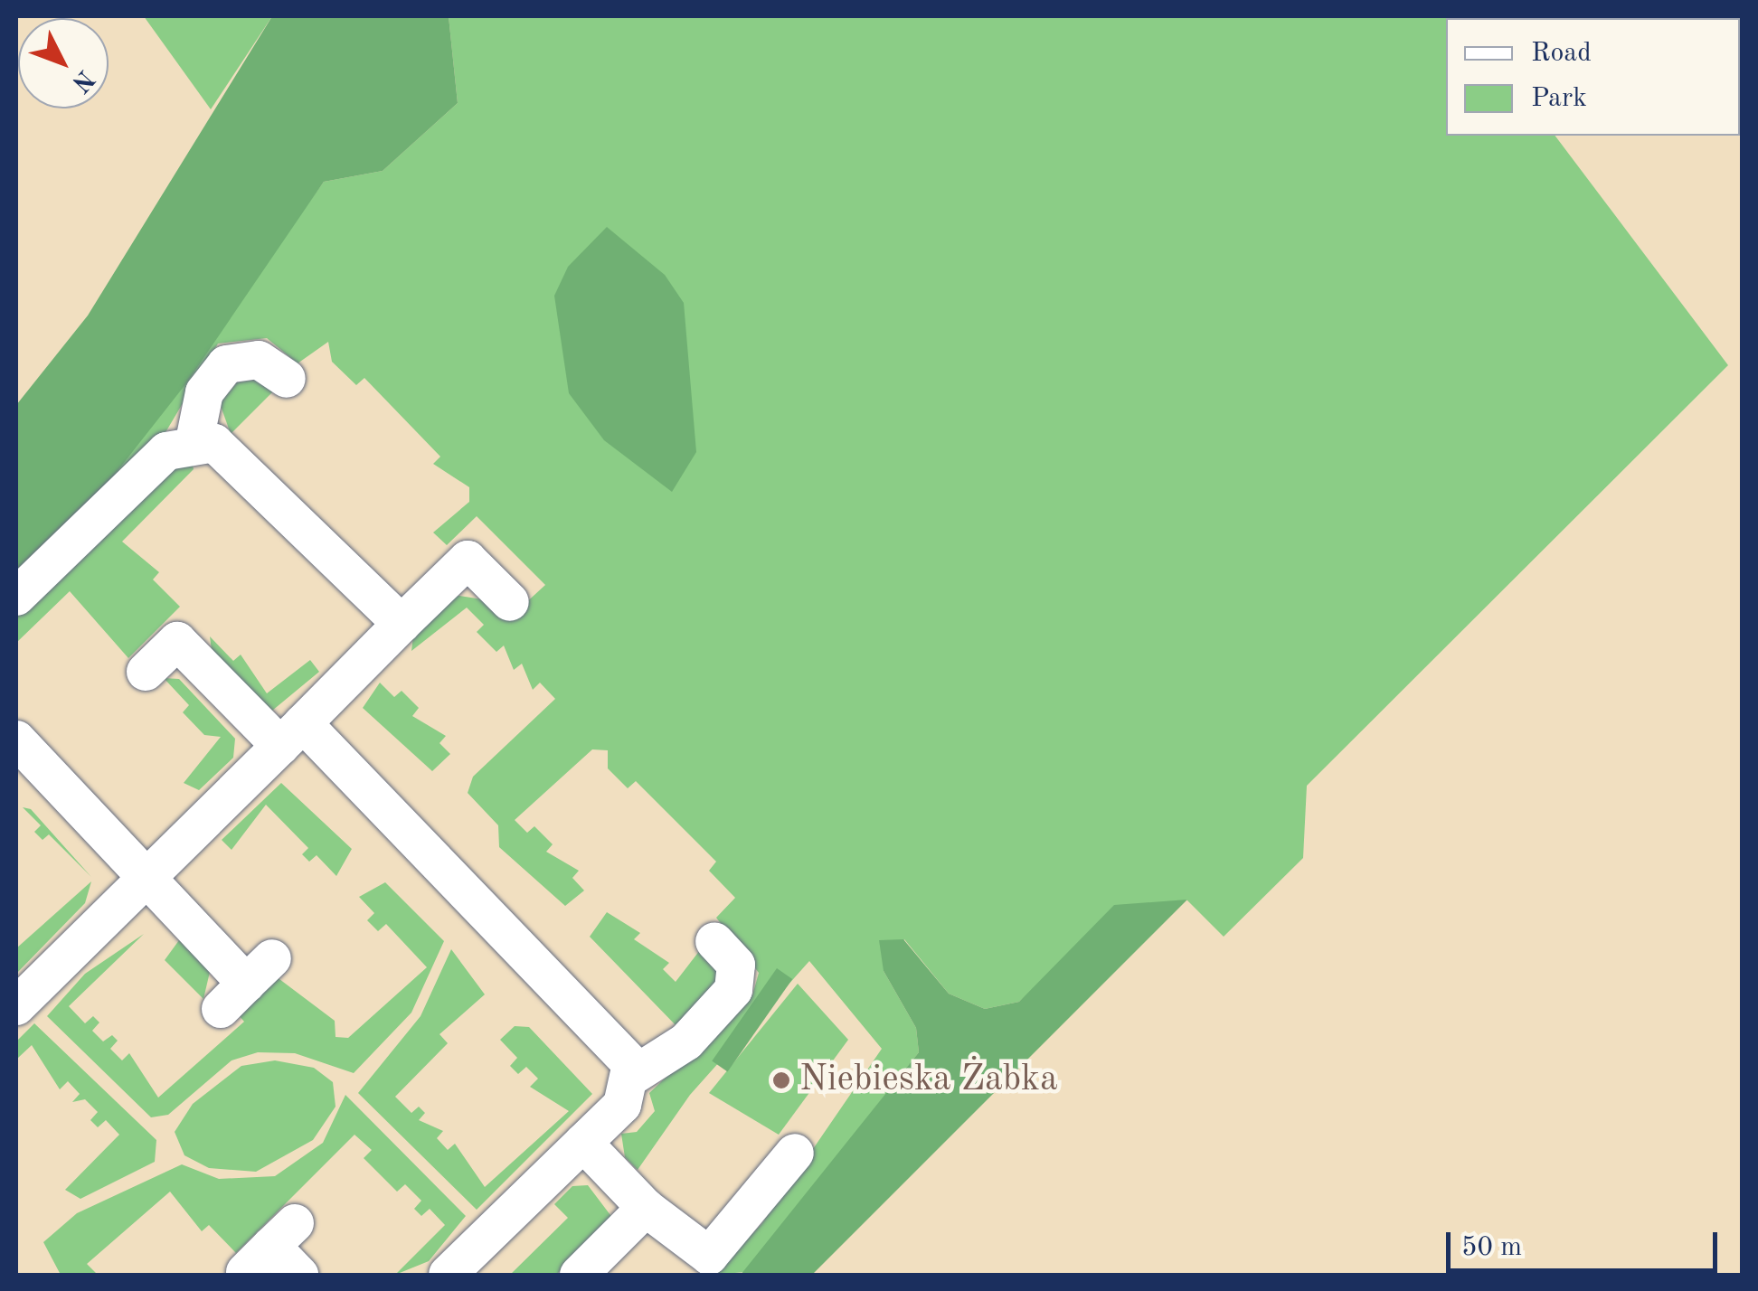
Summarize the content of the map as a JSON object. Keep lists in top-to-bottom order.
{
  "places": ["Niebieska Żabka"],
  "legend": ["Road", "Park"],
  "scale_bar": "50 m",
  "north": "bottom right"
}
